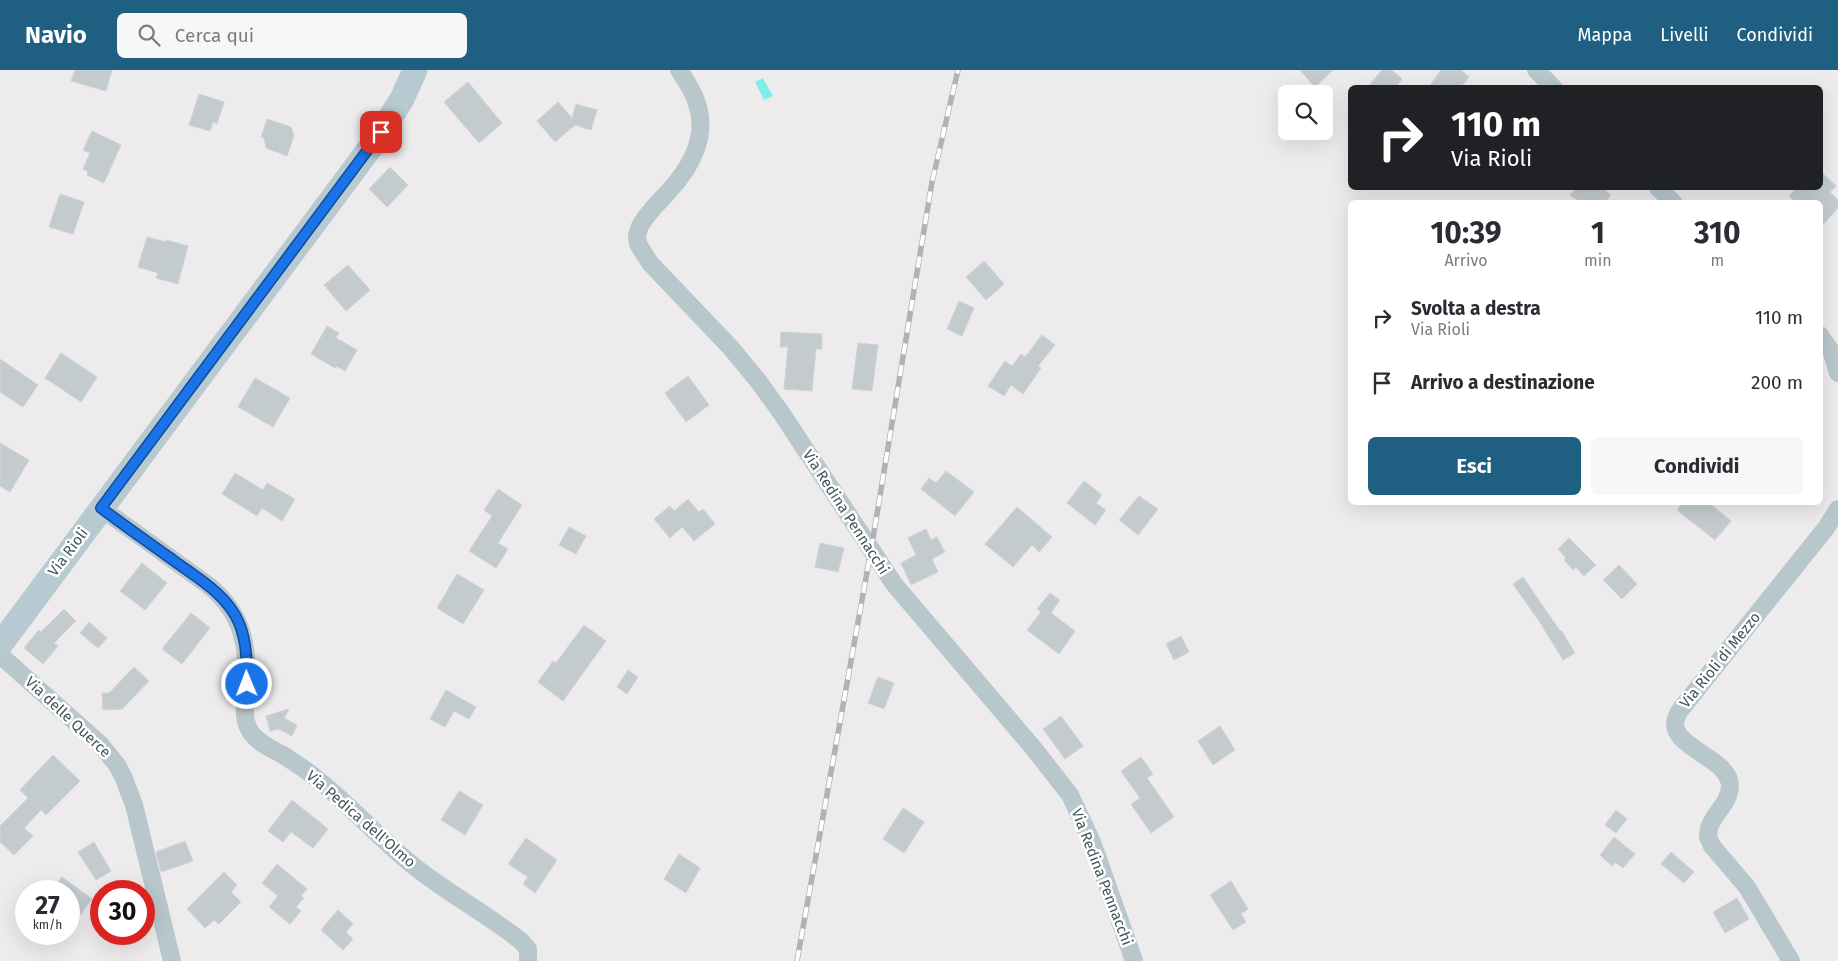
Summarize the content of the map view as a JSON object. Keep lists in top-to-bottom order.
{
  "streets": {
    "main road": ["Via Rioli"],
    "street": [
      "Via Redina Pennacchi",
      "Via Rioli di Mezzo",
      "Via delle Querce",
      "Via Pedica dell'Olmo"
    ]
  },
  "crossings": [
    ["Via Rioli", "Via Pedica dell'Olmo"]
  ],
  "page": {
    "header": "Navio",
    "search": "Cerca qui",
    "nav": ["Mappa", "Livelli", "Condividi"],
    "turn": ["110 m", "Via Rioli"],
    "eta": [
      "10:39",
      "Arrivo",
      "1",
      "min",
      "310",
      "m"
    ],
    "list": [
      {
        "name": "Svolta a destra",
        "note": "Via Rioli",
        "value": "110 m"
      },
      {
        "name": "Arrivo a destinazione",
        "value": "200 m"
      }
    ],
    "buttons": ["Esci", "Condividi"],
    "speed": "27 km/h",
    "limit": "30"
  }
}
